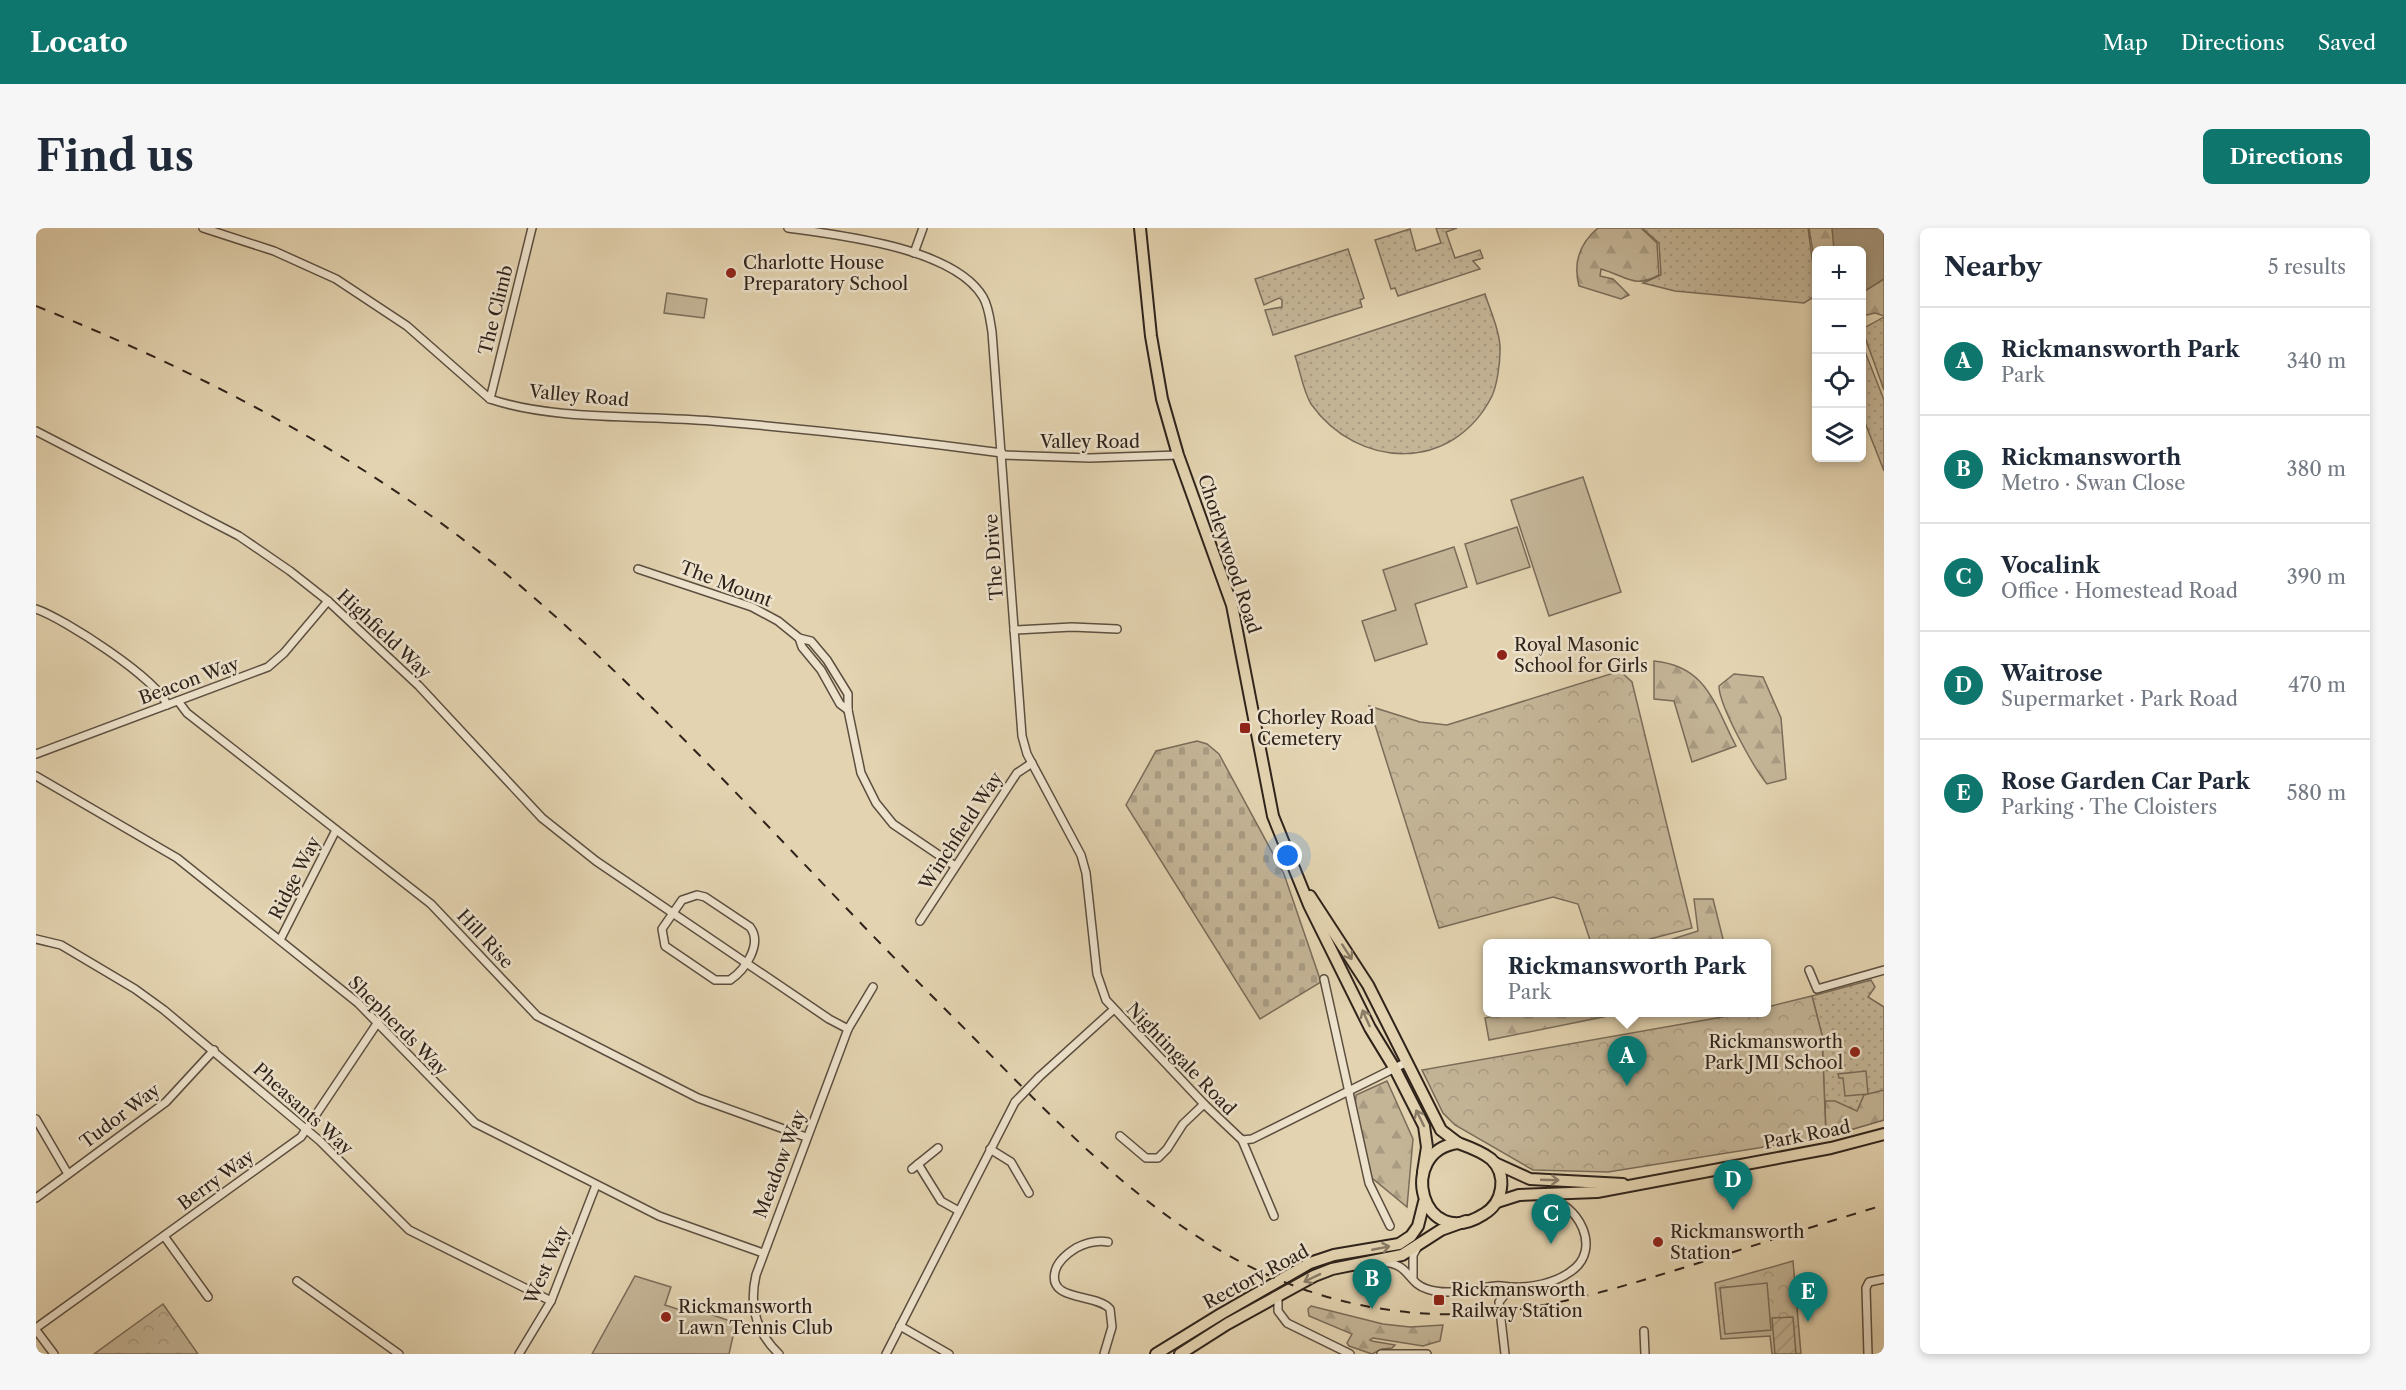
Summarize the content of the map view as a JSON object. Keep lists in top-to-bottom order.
{
  "streets": {
    "main road": ["Chorleywood Road", "Park Road", "Rectory Road"],
    "street": [
      "The Climb",
      "Valley Road",
      "The Drive",
      "The Mount",
      "Highfield Way",
      "Beacon Way",
      "Winchfield Way",
      "Ridge Way",
      "Hill Rise",
      "Shepherds Way",
      "Nightingale Road",
      "Pheasants Way",
      "Tudor Way",
      "Meadow Way",
      "Berry Way",
      "West Way"
    ]
  },
  "crossings": [
    ["The Climb", "Valley Road"],
    ["Valley Road", "Chorleywood Road"],
    ["Valley Road", "The Drive"],
    ["The Drive", "Winchfield Way"],
    ["The Drive", "Nightingale Road"],
    ["The Mount", "Winchfield Way"],
    ["Highfield Way", "Beacon Way"],
    ["Highfield Way", "Meadow Way"],
    ["Beacon Way", "Hill Rise"],
    ["Ridge Way", "Hill Rise"],
    ["Ridge Way", "Shepherds Way"],
    ["Hill Rise", "Meadow Way"],
    ["Shepherds Way", "Meadow Way"],
    ["Shepherds Way", "Berry Way"],
    ["Shepherds Way", "West Way"],
    ["Pheasants Way", "Tudor Way"],
    ["Pheasants Way", "Berry Way"],
    ["Pheasants Way", "West Way"],
    ["Park Road", "Rectory Road"]
  ],
  "places": {
    "other": [
      "Charlotte House Preparatory School",
      "Royal Masonic School for Girls",
      "Rickmansworth Park JMI School",
      "Rickmansworth Station",
      "Rickmansworth Lawn Tennis Club"
    ],
    "transit": ["Chorley Road Cemetery", "Rickmansworth Railway Station"]
  },
  "page": {
    "header": "Locato",
    "nav": ["Map", "Directions", "Saved"],
    "buttons": "Directions",
    "title": "Find us",
    "heading": ["Nearby", "5 results"],
    "map_buttons": ["+", "−"],
    "list": [
      {
        "mark": "A",
        "name": "Rickmansworth Park",
        "note": "Park",
        "value": "340 m"
      },
      {
        "mark": "B",
        "name": "Rickmansworth",
        "note": "Metro · Swan Close",
        "value": "380 m"
      },
      {
        "mark": "C",
        "name": "Vocalink",
        "note": "Office · Homestead Road",
        "value": "390 m"
      },
      {
        "mark": "D",
        "name": "Waitrose",
        "note": "Supermarket · Park Road",
        "value": "470 m"
      },
      {
        "mark": "E",
        "name": "Rose Garden Car Park",
        "note": "Parking · The Cloisters",
        "value": "580 m"
      }
    ],
    "popup": ["Rickmansworth Park", "Park"],
    "pins": [
      "A",
      "D",
      "C",
      "B",
      "E"
    ]
  }
}
